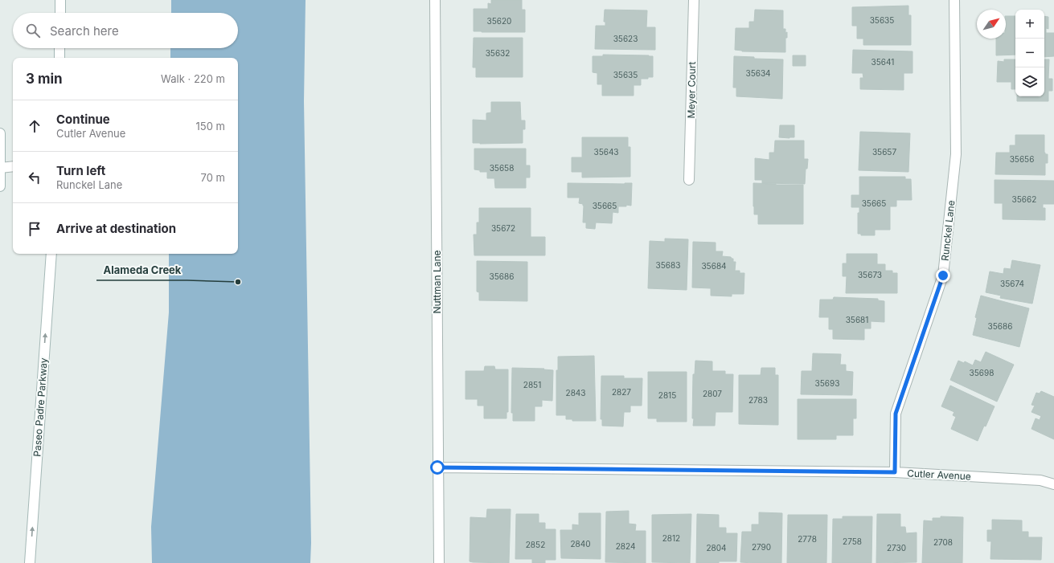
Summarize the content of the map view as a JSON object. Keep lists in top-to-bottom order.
{
  "streets": {
    "street": [
      "Meyer Court",
      "Runckel Lane",
      "Nuttman Lane",
      "Paseo Padre Parkway",
      "Cutler Avenue"
    ]
  },
  "crossings": [
    ["Runckel Lane", "Cutler Avenue"],
    ["Nuttman Lane", "Cutler Avenue"]
  ],
  "one_way": ["Paseo Padre Parkway"],
  "places": ["Alameda Creek"],
  "house_numbers": [
    "35635",
    "35620",
    "35623",
    "35632",
    "35641",
    "35634",
    "35635",
    "35643",
    "35657",
    "35656",
    "35658",
    "35662",
    "35665",
    "35665",
    "35672",
    "35683",
    "35684",
    "35673",
    "35686",
    "35674",
    "35681",
    "35686",
    "35698",
    "35693",
    "2851",
    "2827",
    "2843",
    "2807",
    "2815",
    "2783",
    "2812",
    "2778",
    "2758",
    "2708",
    "2840",
    "2852",
    "2824",
    "2790",
    "2804",
    "2730"
  ],
  "north": "top right",
  "page": {
    "map_buttons": ["+", "−"],
    "search": "Search here",
    "heading": ["3 min", "Walk · 220 m"],
    "list": [
      ["Continue", "Cutler Avenue", "150 m"],
      ["Turn left", "Runckel Lane", "70 m"],
      "Arrive at destination"
    ]
  }
}
